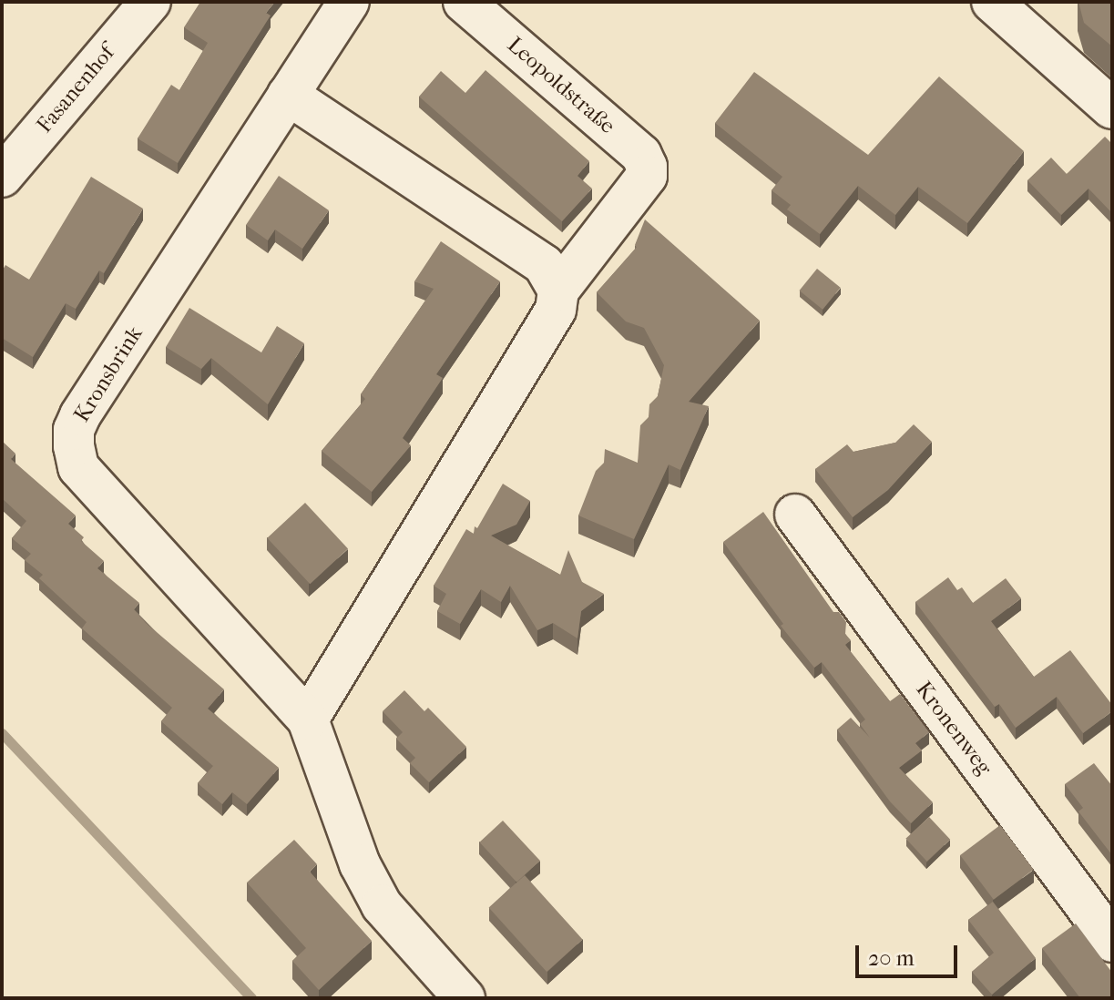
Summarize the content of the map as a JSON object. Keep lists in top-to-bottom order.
{
  "streets": {
    "street": [
      "Leopoldstraße",
      "Fasanenhof",
      "Kronsbrink",
      "Kronenweg"
    ]
  },
  "scale_bar": "20 m"
}
